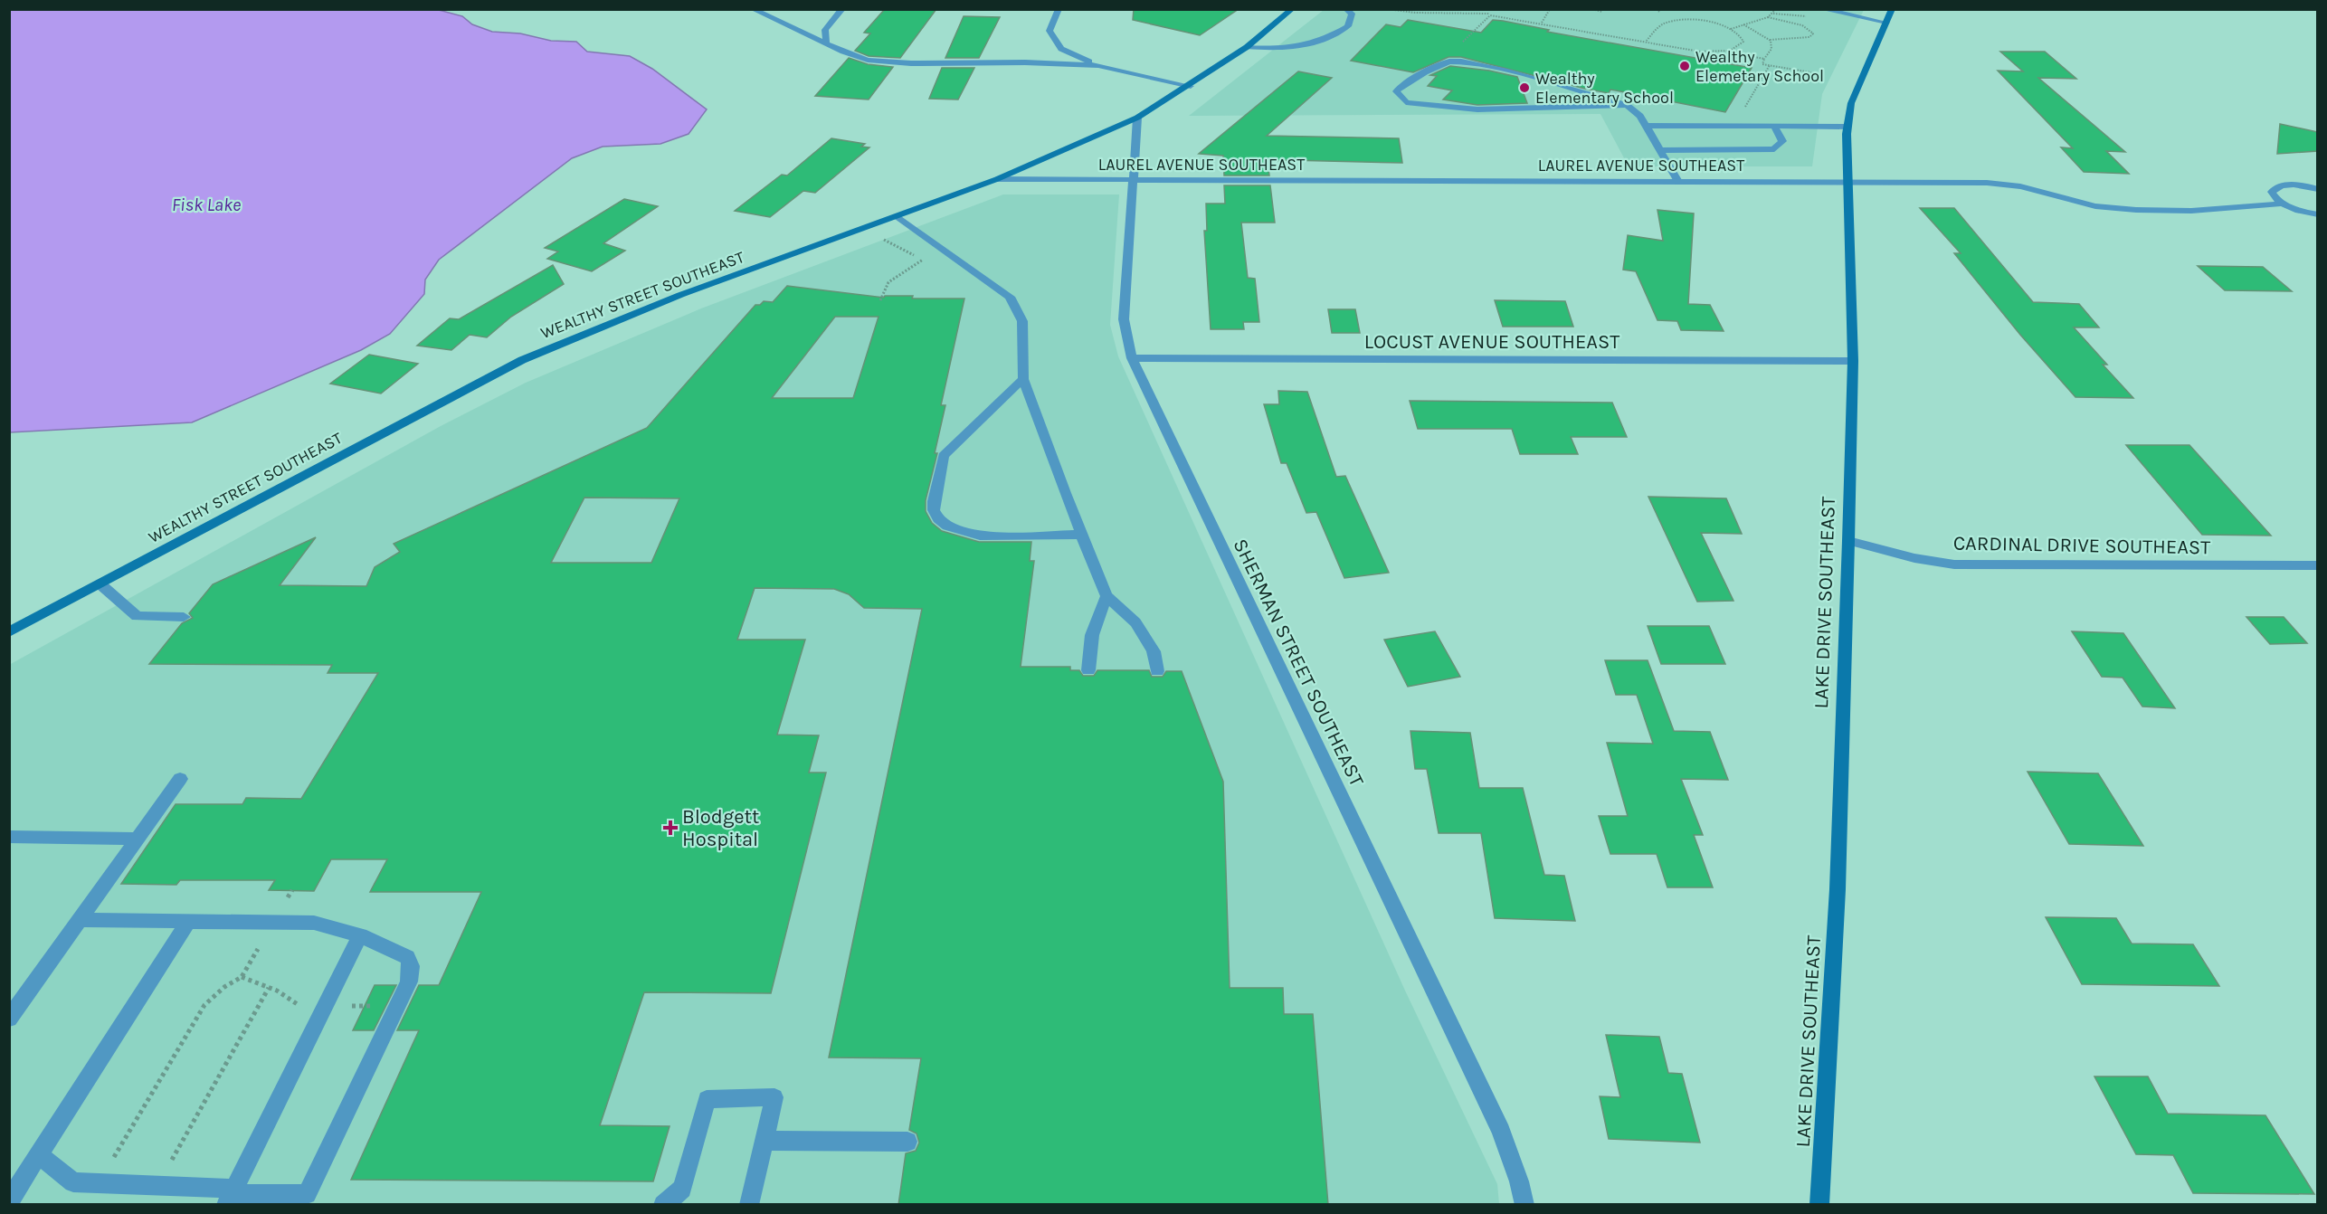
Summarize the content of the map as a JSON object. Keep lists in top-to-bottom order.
{
  "streets": {
    "main road": ["WEALTHY STREET SOUTHEAST", "LAKE DRIVE SOUTHEAST"],
    "street": [
      "LAUREL AVENUE SOUTHEAST",
      "LOCUST AVENUE SOUTHEAST",
      "CARDINAL DRIVE SOUTHEAST",
      "SHERMAN STREET SOUTHEAST"
    ]
  },
  "crossings": [
    ["LAUREL AVENUE SOUTHEAST", "WEALTHY STREET SOUTHEAST"],
    ["LAUREL AVENUE SOUTHEAST", "LAKE DRIVE SOUTHEAST"],
    ["LAUREL AVENUE SOUTHEAST", "SHERMAN STREET SOUTHEAST"],
    ["WEALTHY STREET SOUTHEAST", "SHERMAN STREET SOUTHEAST"],
    ["LOCUST AVENUE SOUTHEAST", "LAKE DRIVE SOUTHEAST"],
    ["LOCUST AVENUE SOUTHEAST", "SHERMAN STREET SOUTHEAST"],
    ["CARDINAL DRIVE SOUTHEAST", "LAKE DRIVE SOUTHEAST"]
  ],
  "water": ["Fisk Lake"],
  "places": {
    "other": ["Wealthy Elemetary School", "Wealthy Elementary School"],
    "health": ["Blodgett Hospital"]
  }
}
